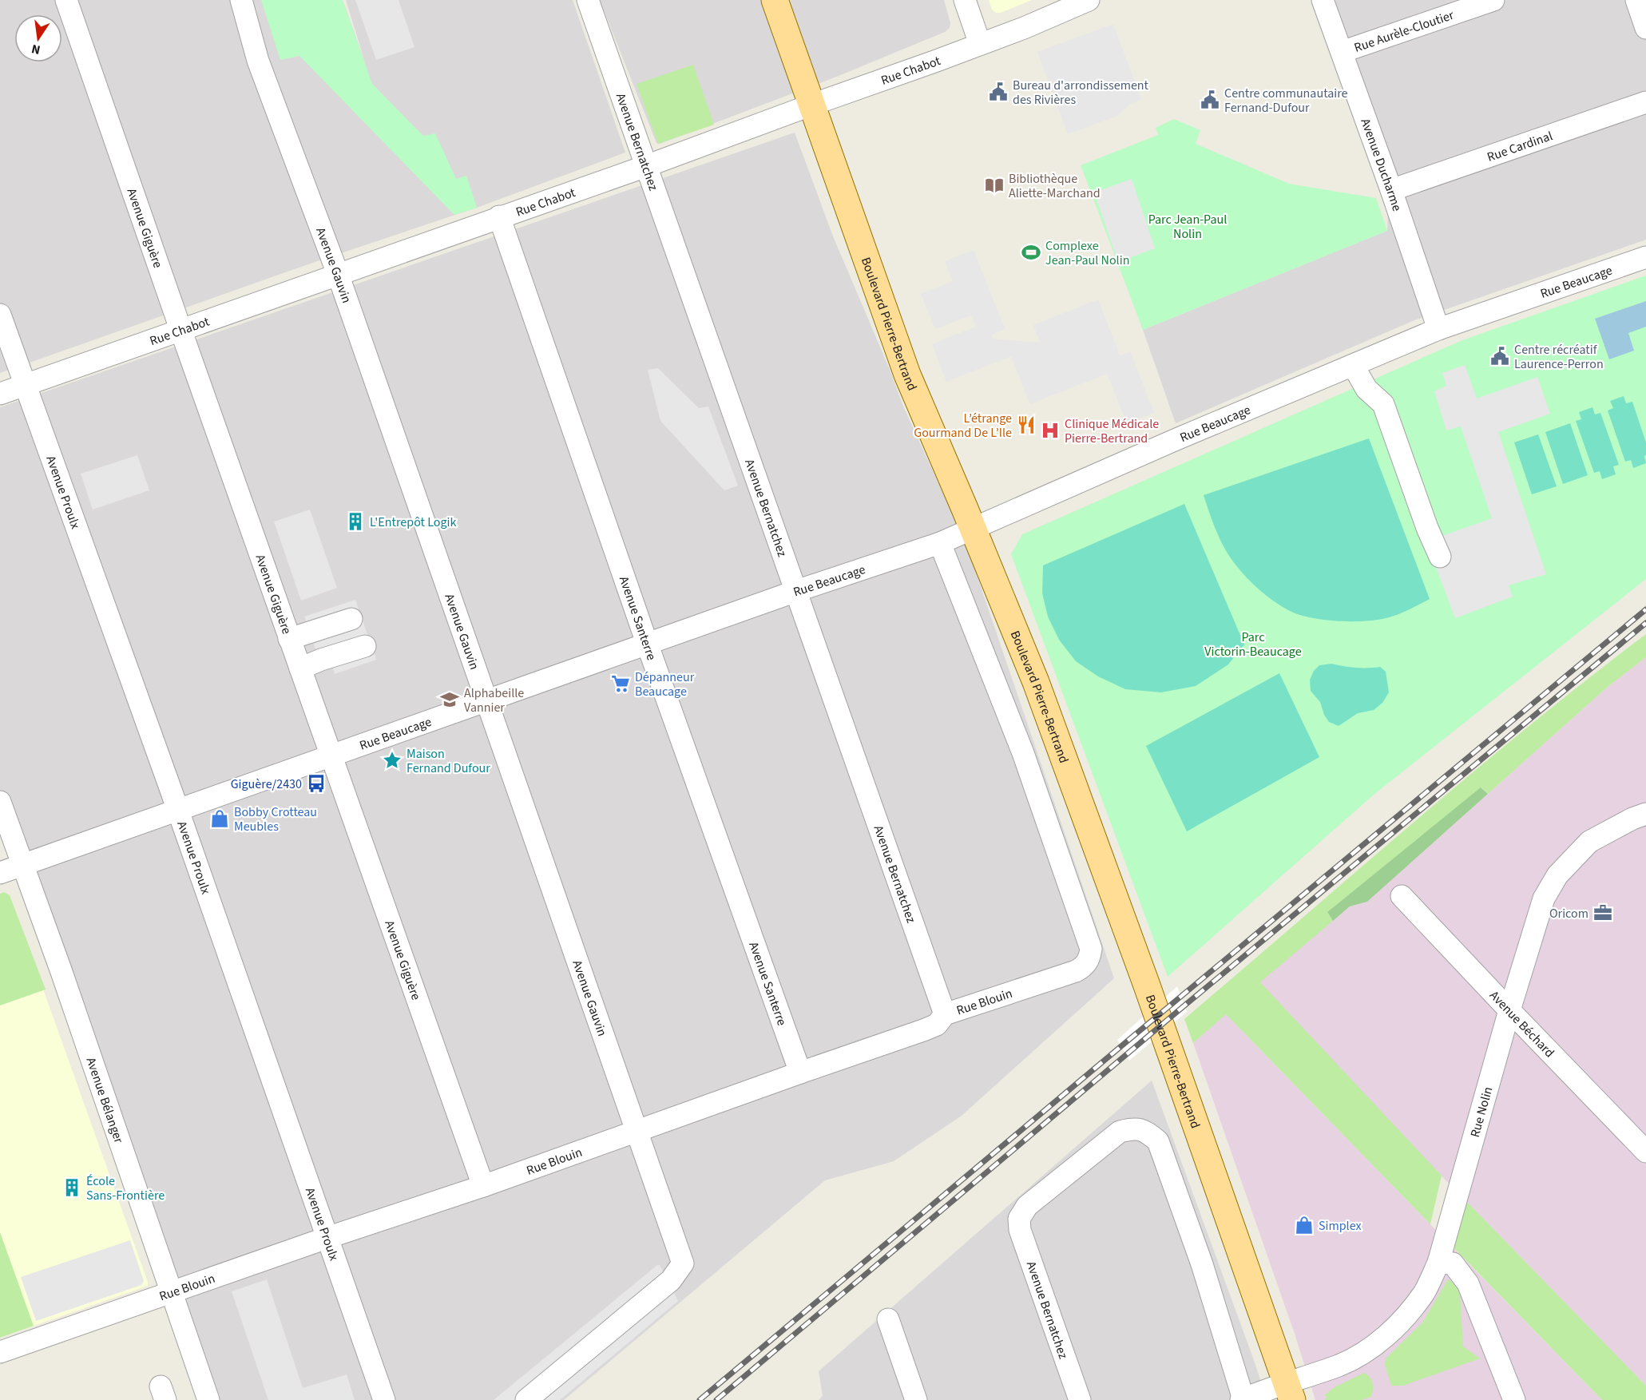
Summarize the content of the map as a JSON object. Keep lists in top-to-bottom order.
{
  "streets": {
    "main road": ["Boulevard Pierre-Bertrand"],
    "street": [
      "Rue Aurèle-Cloutier",
      "Rue Chabot",
      "Avenue Bernatchez",
      "Rue Cardinal",
      "Avenue Ducharme",
      "Avenue Giguère",
      "Avenue Gauvin",
      "Rue Beaucage",
      "Avenue Proulx",
      "Avenue Santerre",
      "Rue Blouin",
      "Avenue Béchard",
      "Avenue Bélanger",
      "Rue Nolin"
    ]
  },
  "crossings": [
    ["Rue Aurèle-Cloutier", "Avenue Ducharme"],
    ["Rue Chabot", "Avenue Bernatchez"],
    ["Rue Chabot", "Avenue Giguère"],
    ["Rue Chabot", "Avenue Gauvin"],
    ["Rue Chabot", "Boulevard Pierre-Bertrand"],
    ["Rue Chabot", "Avenue Proulx"],
    ["Rue Chabot", "Avenue Santerre"],
    ["Avenue Bernatchez", "Rue Beaucage"],
    ["Avenue Bernatchez", "Rue Blouin"],
    ["Avenue Bernatchez", "Rue Nolin"],
    ["Rue Cardinal", "Avenue Ducharme"],
    ["Avenue Ducharme", "Rue Beaucage"],
    ["Avenue Giguère", "Rue Beaucage"],
    ["Avenue Giguère", "Rue Blouin"],
    ["Avenue Gauvin", "Rue Beaucage"],
    ["Avenue Gauvin", "Rue Blouin"],
    ["Rue Beaucage", "Boulevard Pierre-Bertrand"],
    ["Rue Beaucage", "Avenue Proulx"],
    ["Rue Beaucage", "Avenue Santerre"],
    ["Rue Beaucage", "Rue Blouin"],
    ["Rue Beaucage", "Avenue Bélanger"],
    ["Boulevard Pierre-Bertrand", "Rue Nolin"],
    ["Avenue Proulx", "Rue Blouin"],
    ["Avenue Santerre", "Rue Blouin"],
    ["Rue Blouin", "Avenue Bélanger"],
    ["Avenue Béchard", "Rue Nolin"]
  ],
  "parks": ["Parc Jean-Paul Nolin", "Parc Victorin-Beaucage"],
  "places": {
    "public building": ["Bureau d'arrondissement des Rivières", "Centre communautaire Fernand-Dufour", "Centre récréatif Laurence-Perron"],
    "library": ["Bibliothèque Aliette-Marchand"],
    "sports": ["Complexe Jean-Paul Nolin"],
    "restaurant": ["L’étrange Gourmand De L’Ile"],
    "hospital": ["Clinique Médicale Pierre-Bertrand"],
    "building": ["L'Entrepôt Logik", "École Sans-Frontière"],
    "supermarket": ["Dépanneur Beaucage"],
    "school or university": ["Alphabeille Vannier"],
    "place": ["Maison Fernand Dufour"],
    "bus stop": ["Giguère/2430"],
    "shop": ["Bobby Crotteau Meubles", "Simplex"],
    "office": ["Oricom"]
  },
  "north": "bottom"
}
